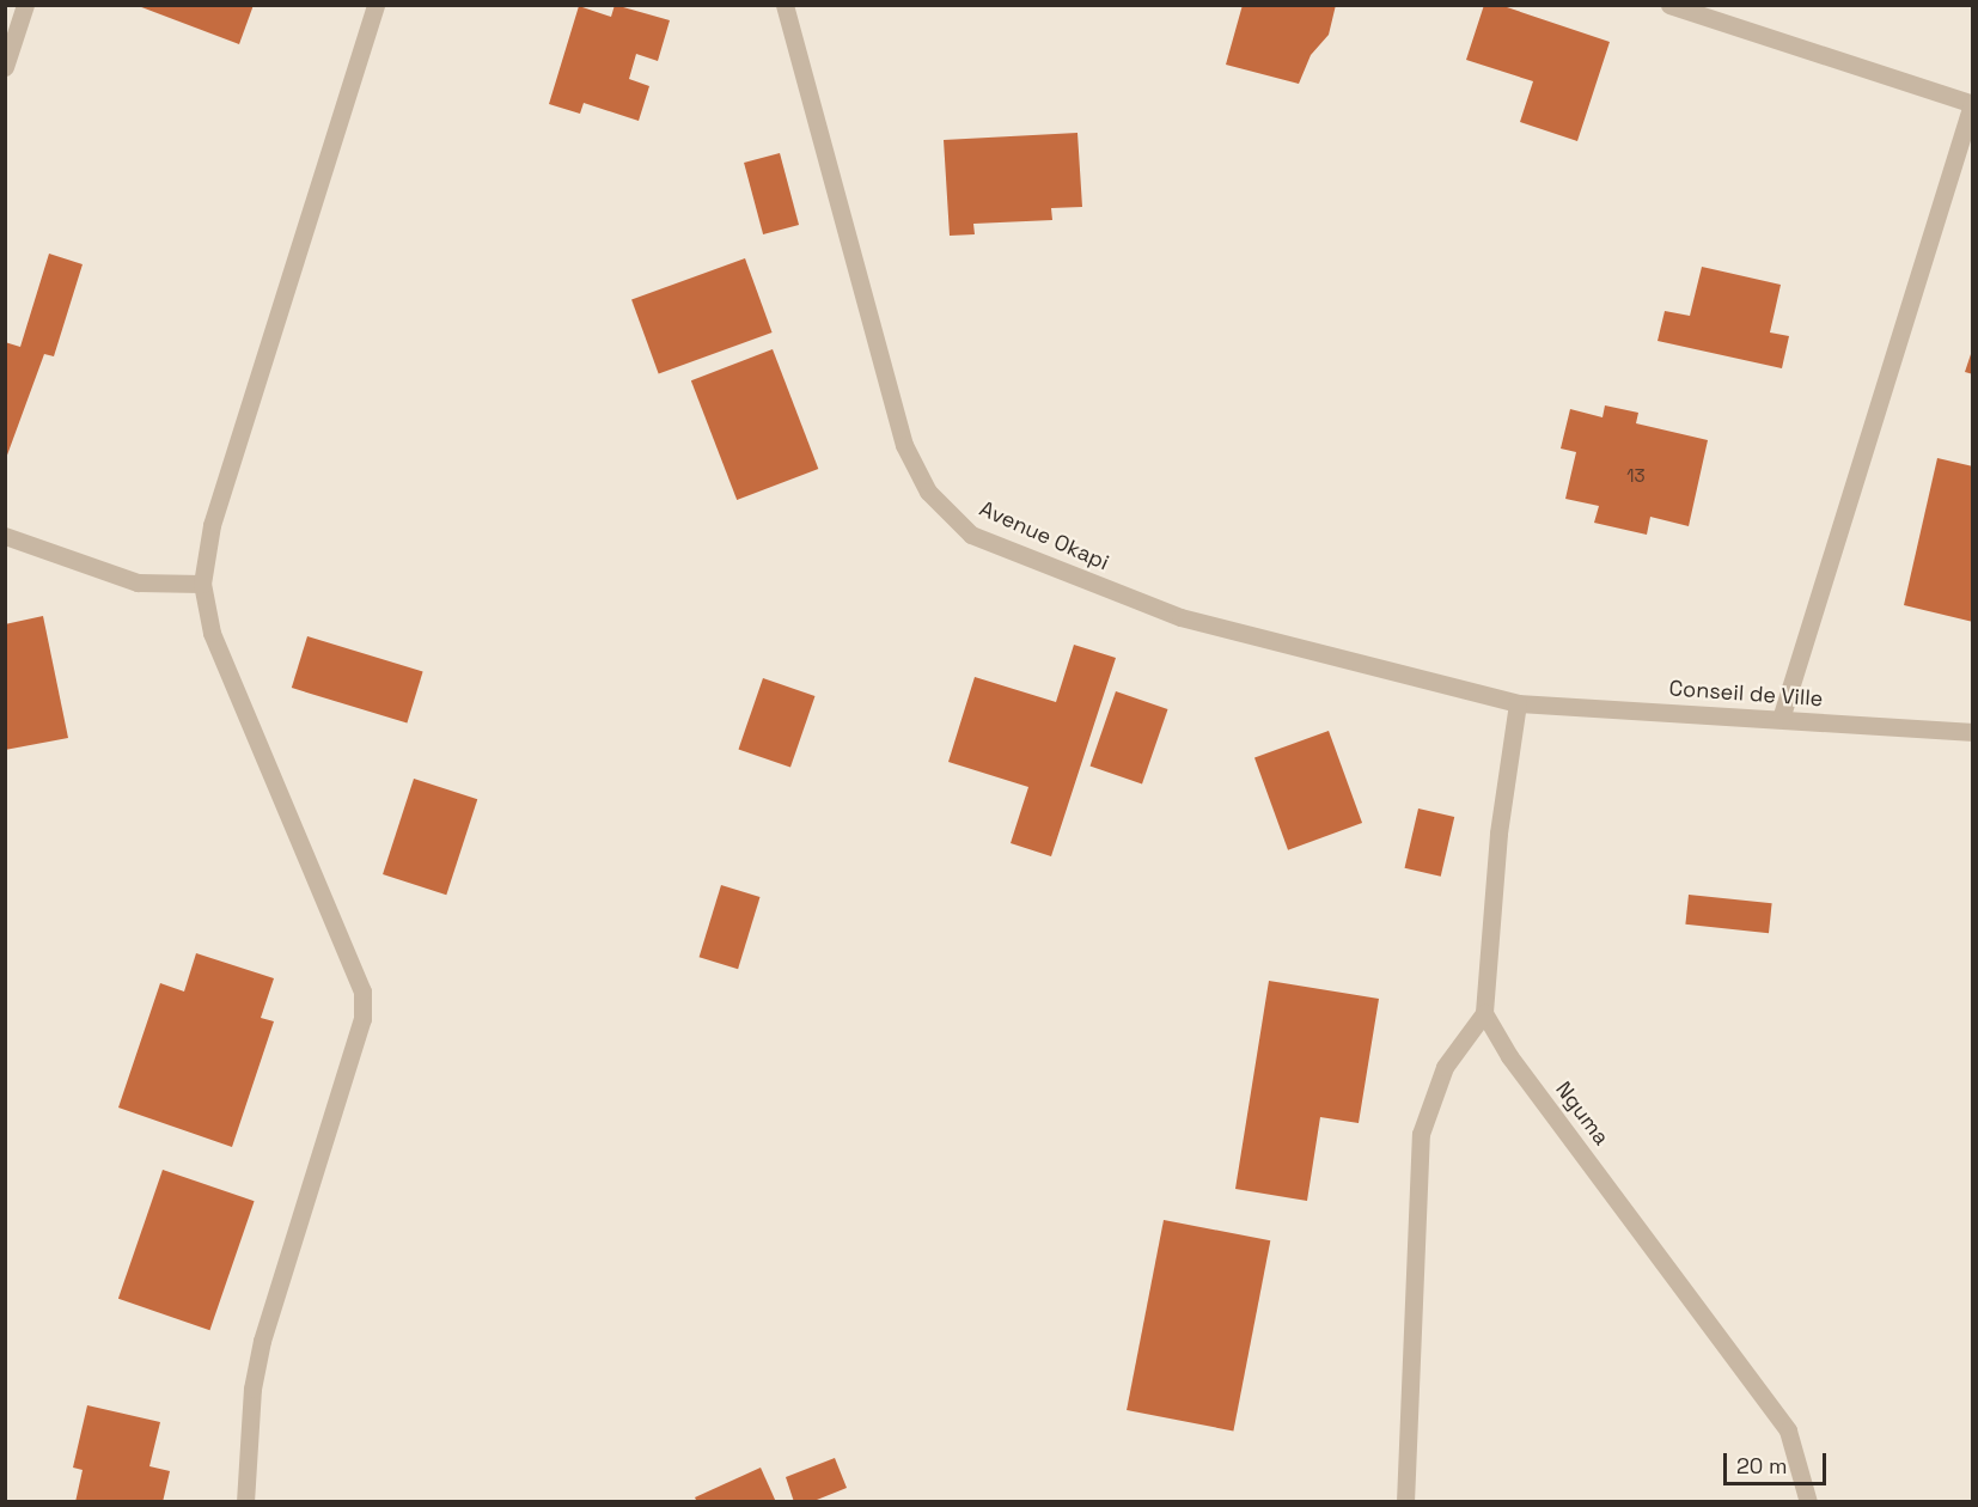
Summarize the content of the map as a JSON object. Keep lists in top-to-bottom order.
{
  "streets": {
    "street": ["Avenue Okapi", "Conseil de Ville", "Nguma"]
  },
  "crossings": [
    ["Avenue Okapi", "Conseil de Ville"]
  ],
  "house_numbers": ["13"],
  "scale_bar": "20 m"
}
